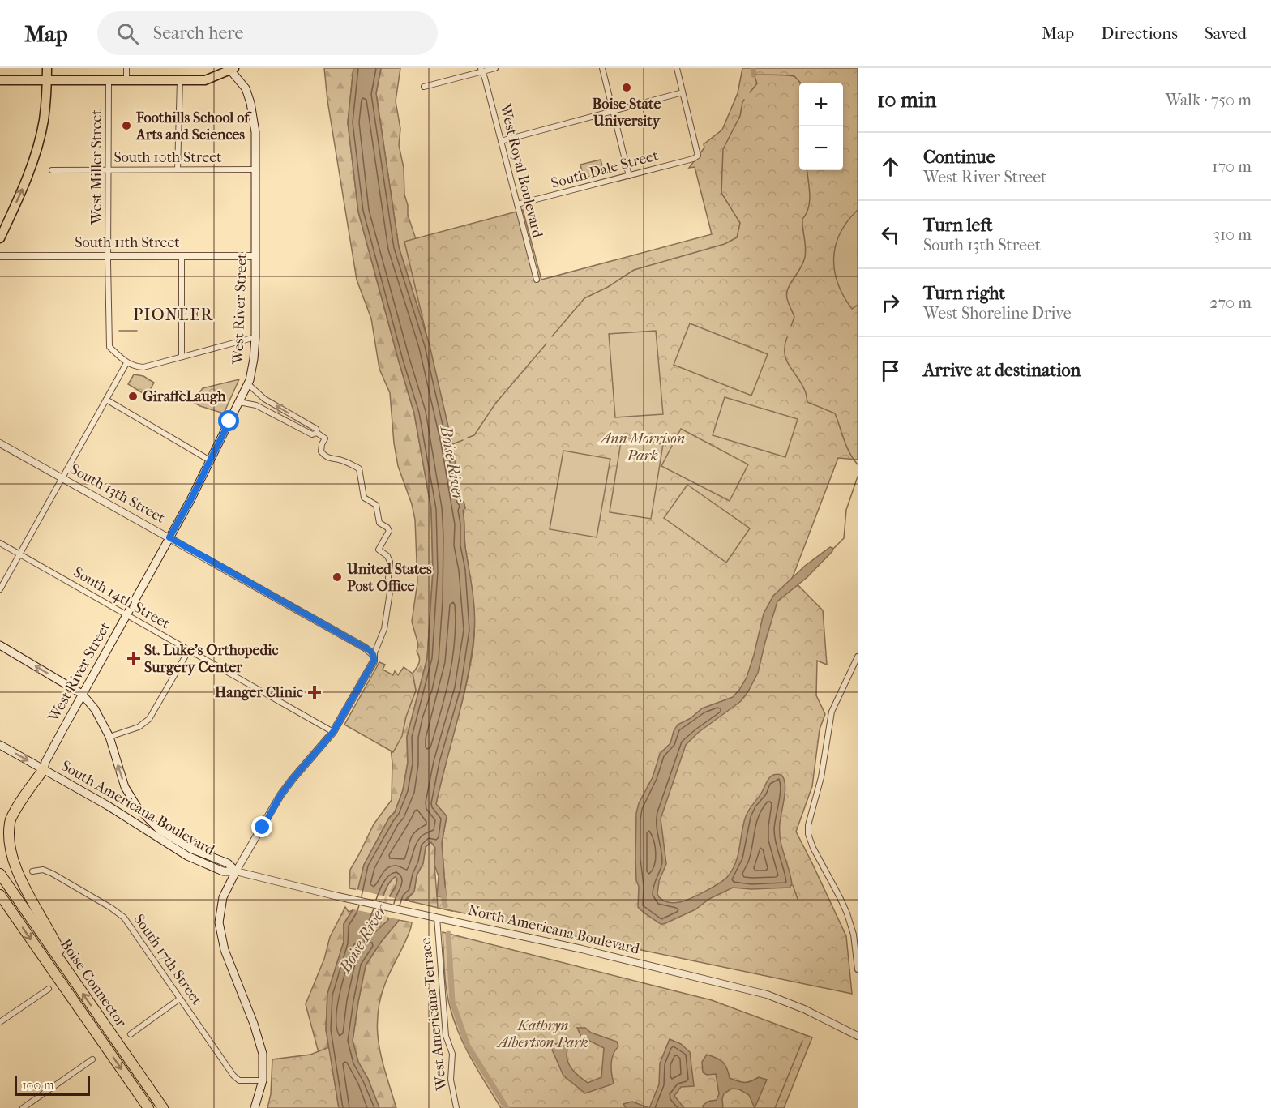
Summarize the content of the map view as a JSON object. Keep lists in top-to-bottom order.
{
  "streets": {
    "highway": ["Boise Connector"],
    "main road": ["West River Street", "South Americana Boulevard"],
    "street": [
      "South 10th Street",
      "West Miller Street",
      "South Dale Street",
      "West Royal Boulevard",
      "South 11th Street",
      "South 13th Street",
      "South 14th Street",
      "North Americana Boulevard",
      "South 17th Street",
      "West Americana Terrace"
    ]
  },
  "crossings": [
    ["South 10th Street", "West Miller Street"],
    ["South 10th Street", "West River Street"],
    ["West Miller Street", "South 11th Street"],
    ["South Dale Street", "West Royal Boulevard"],
    ["South 11th Street", "West River Street"],
    ["West River Street", "South 13th Street"],
    ["West River Street", "South 14th Street"],
    ["West River Street", "South Americana Boulevard"],
    ["South Americana Boulevard", "North Americana Boulevard"],
    ["North Americana Boulevard", "West Americana Terrace"]
  ],
  "districts": ["PIONEER"],
  "water": ["Boise River"],
  "parks": ["Ann Morrison Park", "Kathryn Albertson Park"],
  "places": {
    "other": [
      "Boise State University",
      "Foothills School of Arts and Sciences",
      "GiraffeLaugh",
      "United States Post Office"
    ],
    "health": ["St. Luke's Orthopedic Surgery Center", "Hanger Clinic"]
  },
  "scale_bar": "100 m",
  "page": {
    "header": "Map",
    "search": "Search here",
    "nav": ["Map", "Directions", "Saved"],
    "heading": ["10 min", "Walk · 750 m"],
    "map_buttons": ["+", "−"],
    "list": [
      ["Continue", "West River Street", "170 m"],
      ["Turn left", "South 13th Street", "310 m"],
      ["Turn right", "West Shoreline Drive", "270 m"],
      "Arrive at destination"
    ],
    "scale": "100 m"
  }
}
